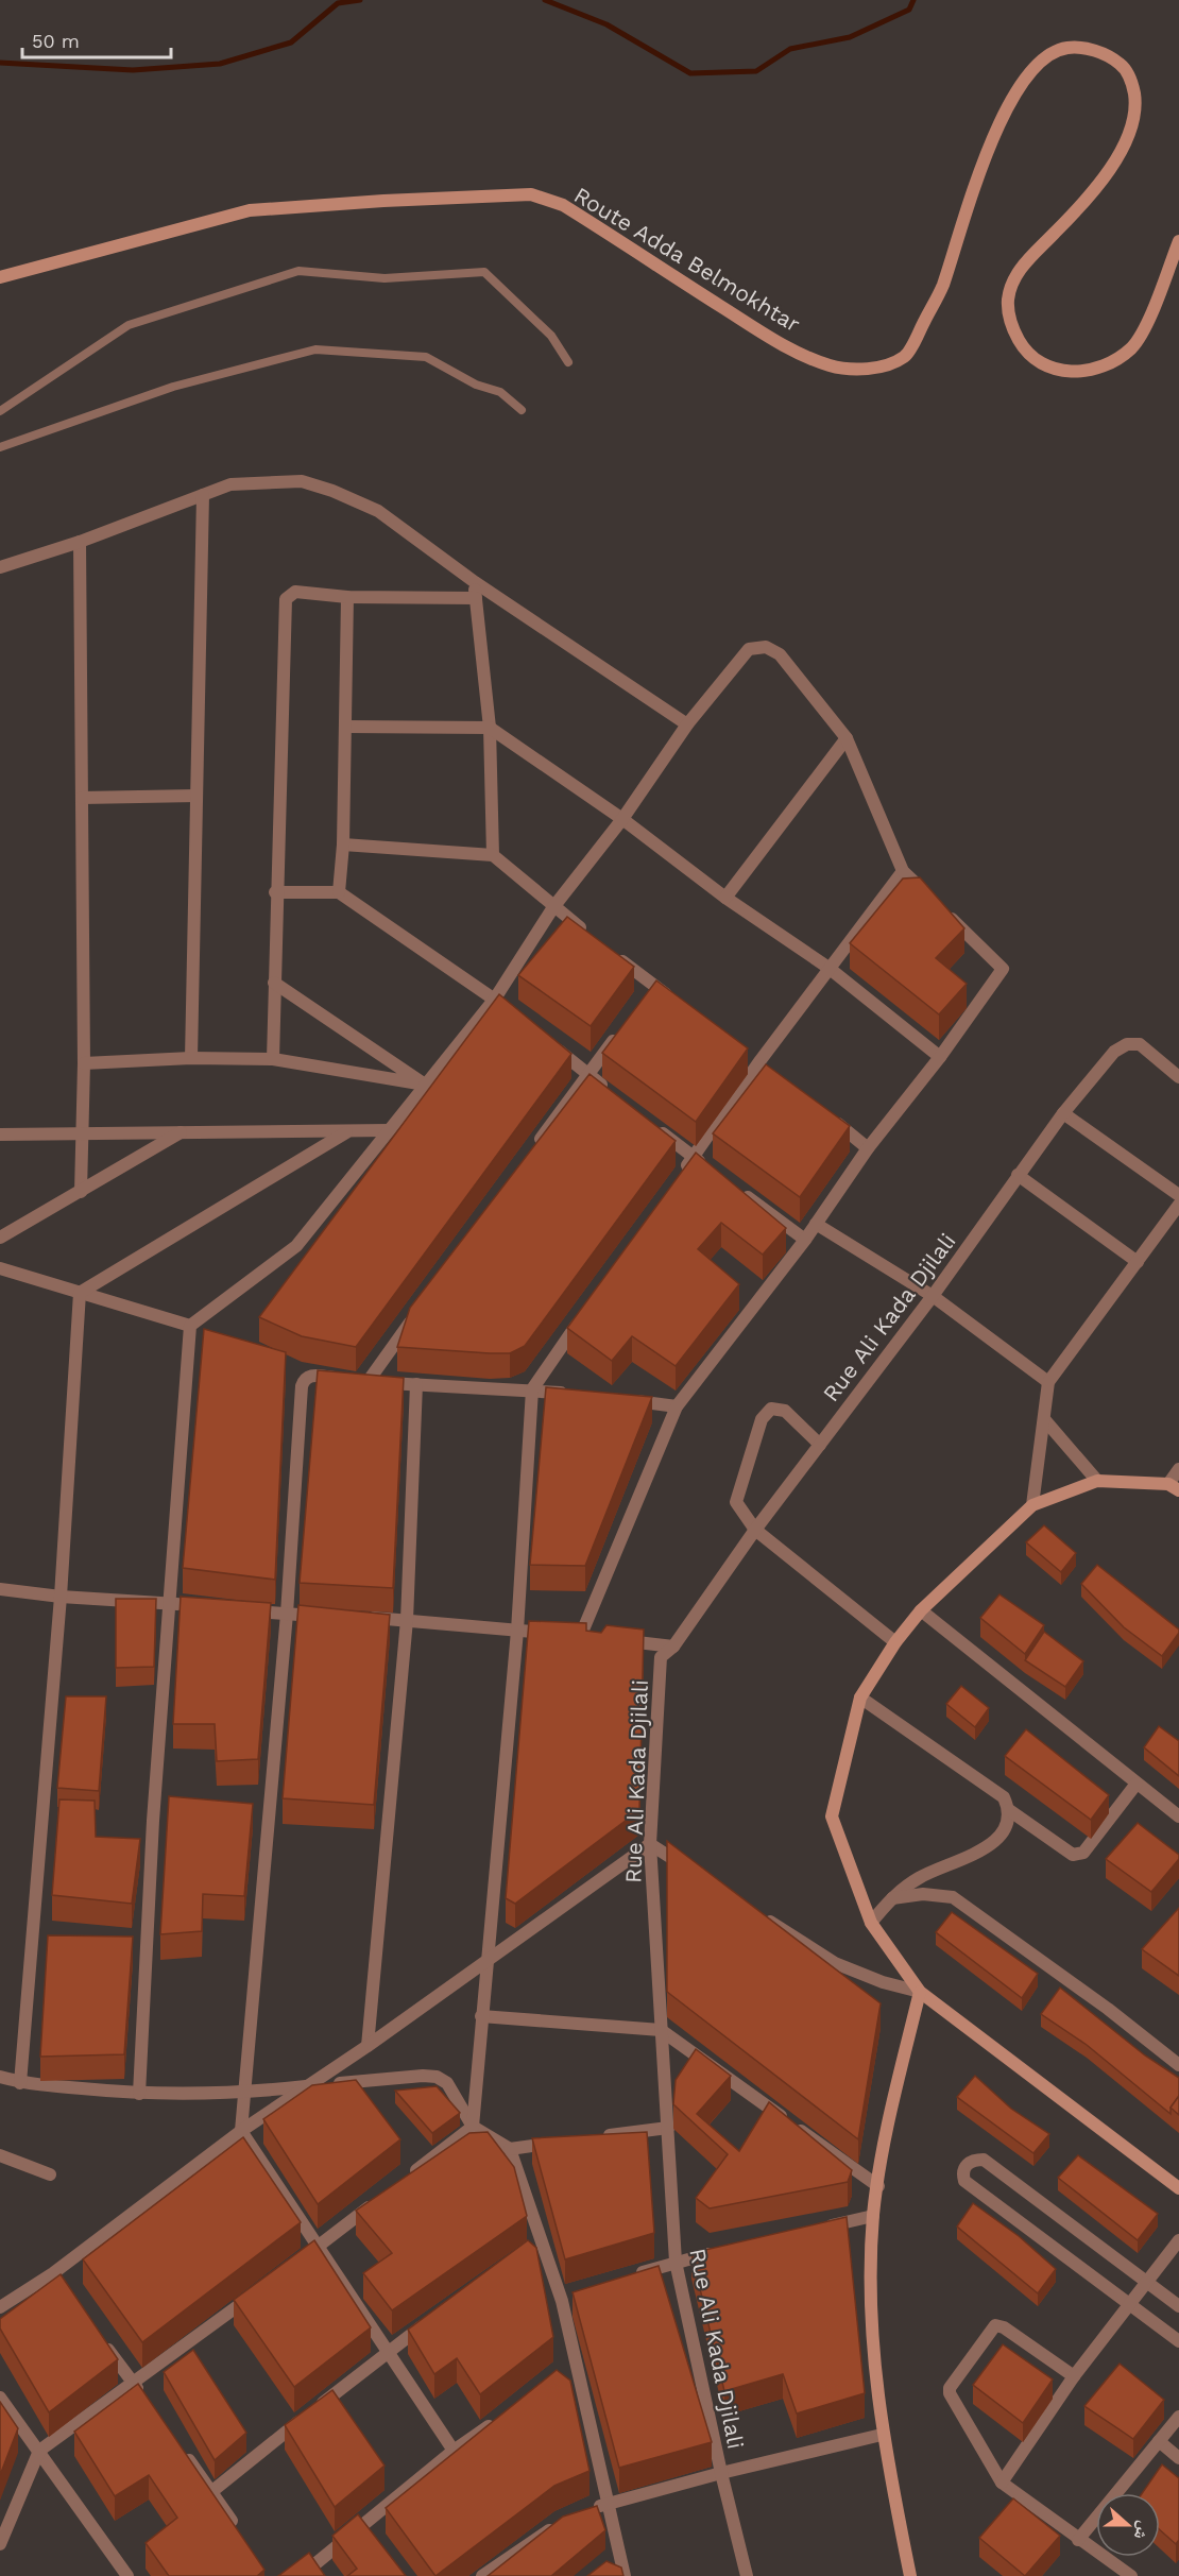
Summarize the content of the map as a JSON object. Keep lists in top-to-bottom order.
{
  "streets": {
    "main road": ["Route Adda Belmokhtar"],
    "street": ["Rue Ali Kada Djilali"]
  },
  "scale_bar": "50 m",
  "north": "right"
}
